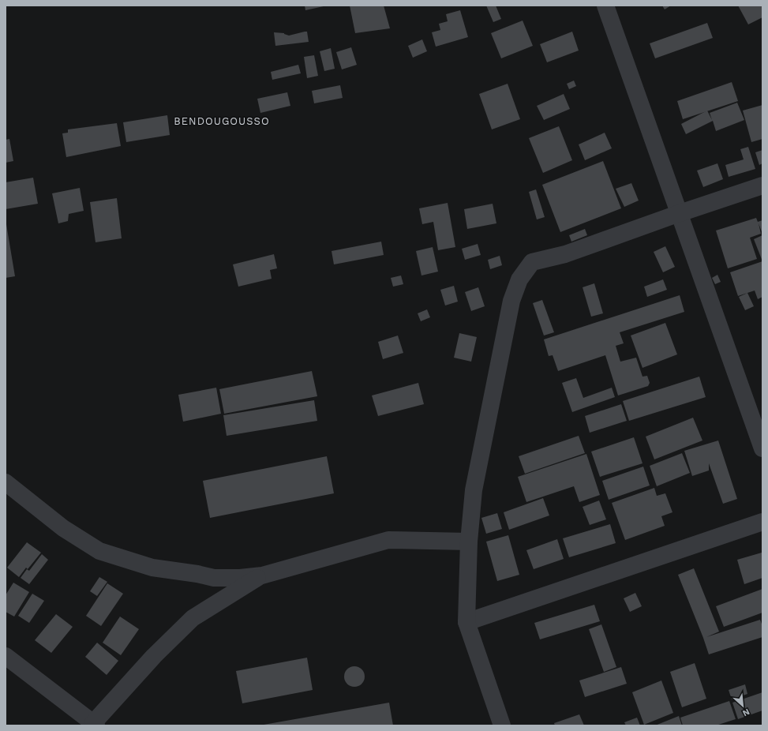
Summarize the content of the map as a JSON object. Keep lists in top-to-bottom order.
{
  "districts": ["BENDOUGOUSSO"],
  "north": "bottom right"
}
